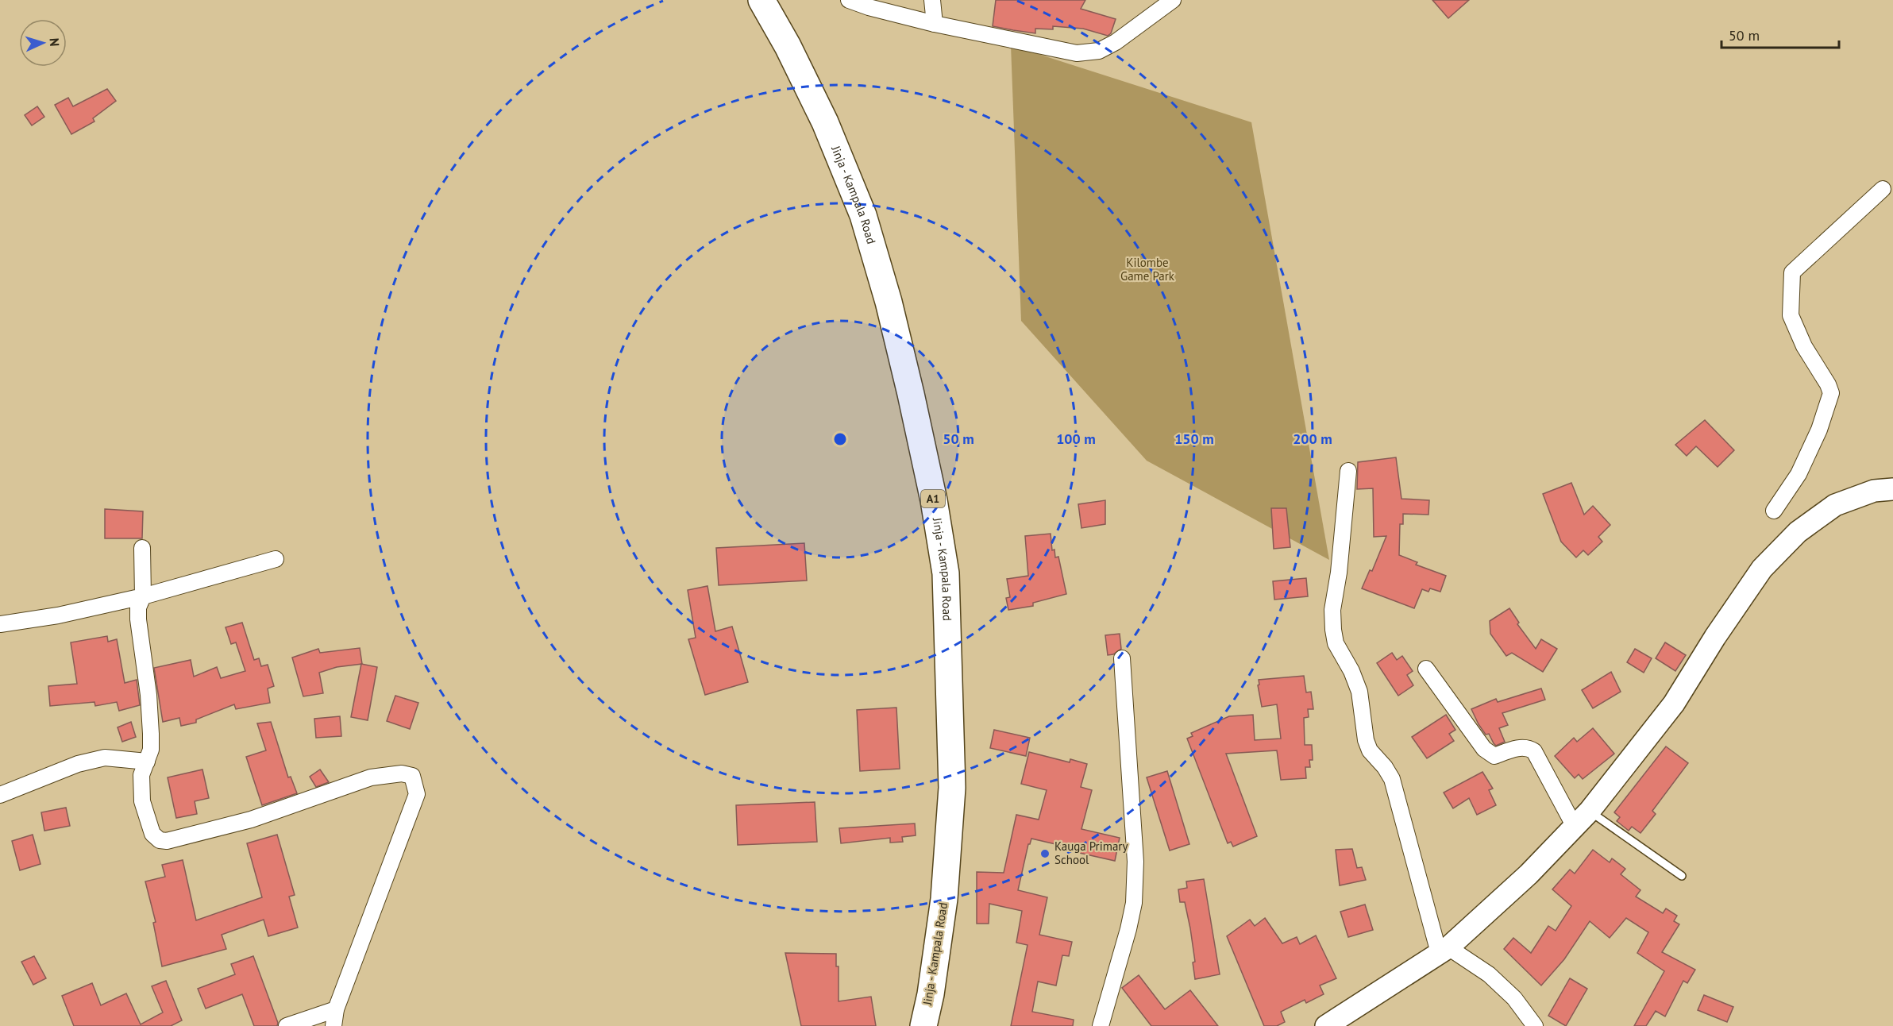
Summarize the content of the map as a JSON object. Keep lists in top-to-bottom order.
{
  "streets": {
    "highway": ["Jinja - Kampala Road", "A1"]
  },
  "parks": ["Kilombe Game Park"],
  "places": ["Kauga Primary School"],
  "scale_bar": "50 m",
  "north": "right",
  "rings": [
    "50 m",
    "100 m",
    "150 m",
    "200 m"
  ]
}
